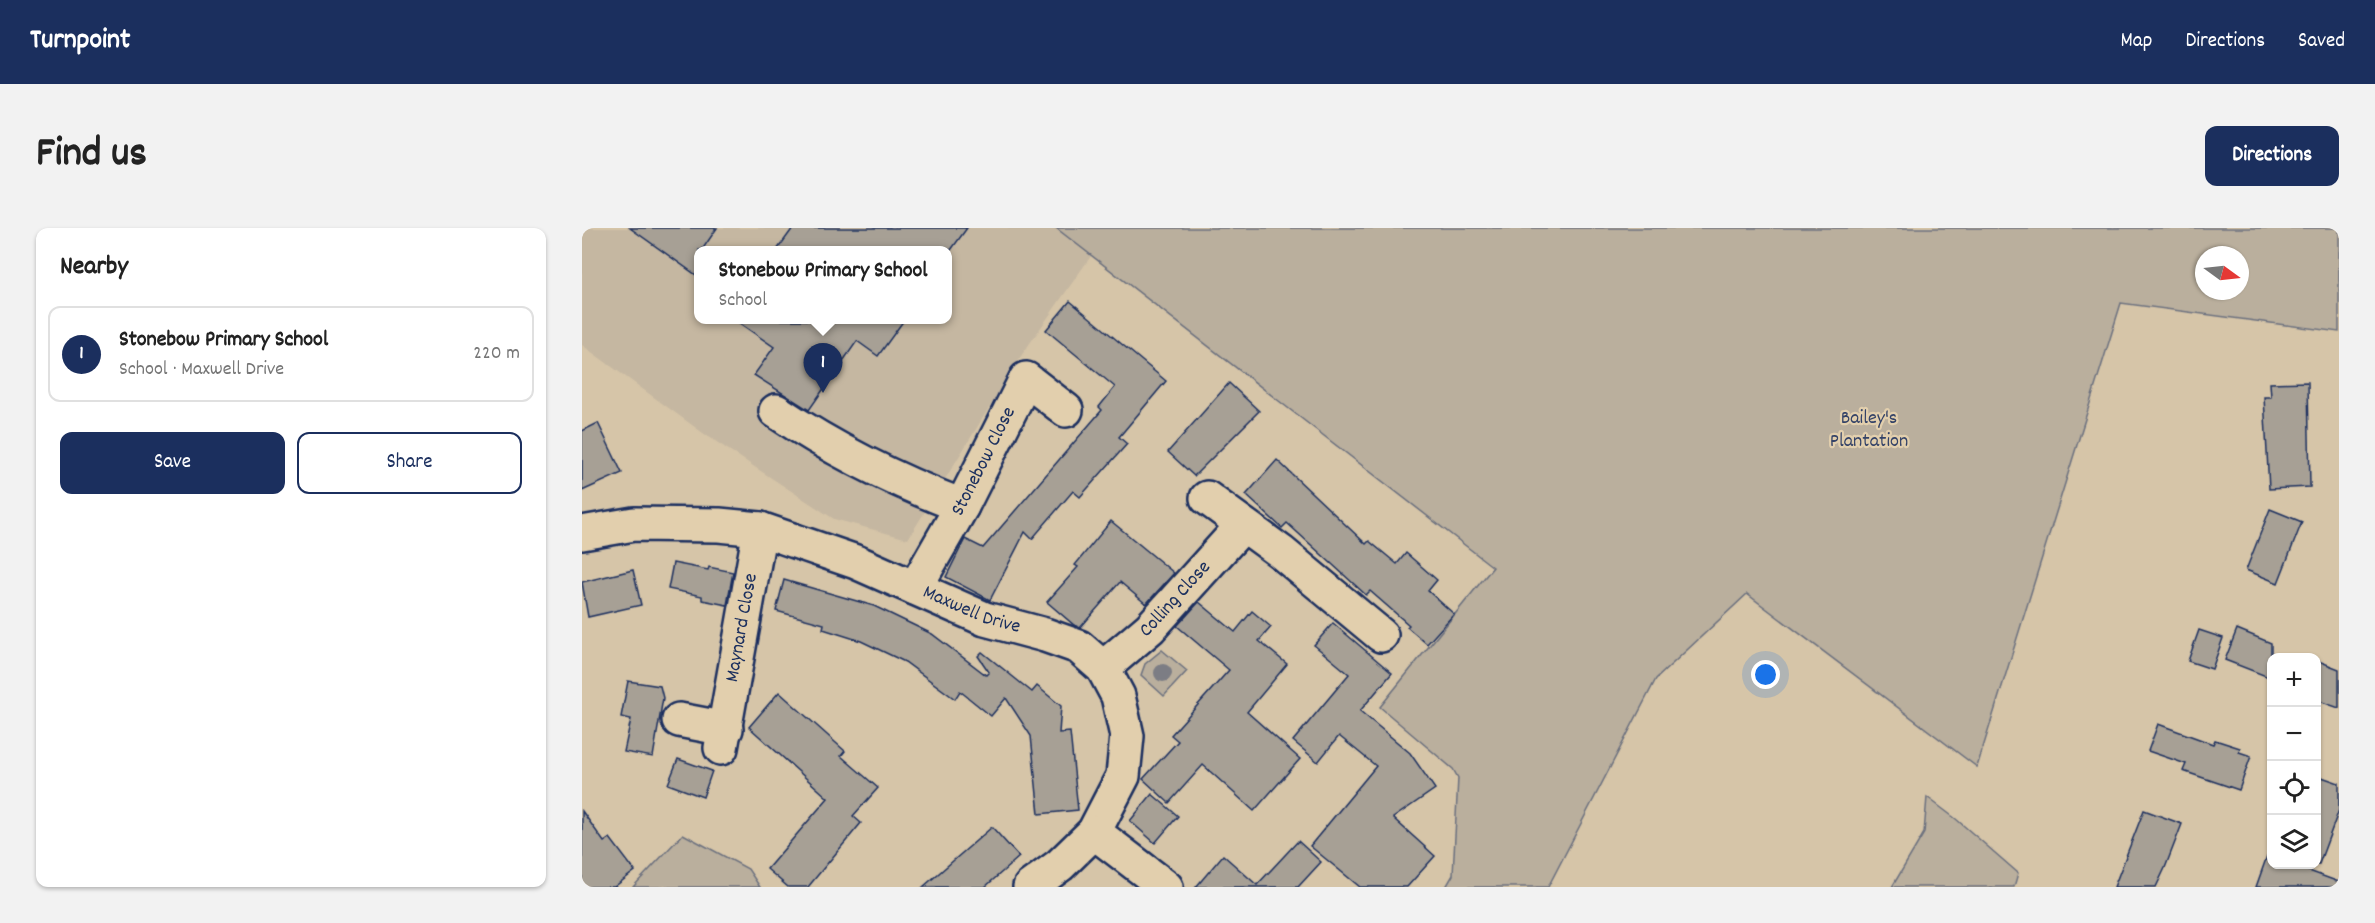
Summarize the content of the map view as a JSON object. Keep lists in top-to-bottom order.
{
  "streets": {
    "street": [
      "Stonebow Close",
      "Colling Close",
      "Maxwell Drive",
      "Maynard Close"
    ]
  },
  "crossings": [
    ["Stonebow Close", "Maxwell Drive"],
    ["Colling Close", "Maxwell Drive"],
    ["Maxwell Drive", "Maynard Close"]
  ],
  "parks": ["Bailey's Plantation"],
  "north": "right",
  "page": {
    "header": "Turnpoint",
    "nav": ["Map", "Directions", "Saved"],
    "title": "Find us",
    "buttons": [
      "Directions",
      ["Save", "Share"]
    ],
    "heading": "Nearby",
    "popup": ["Stonebow Primary School", "School"],
    "list": [
      {
        "mark": "1",
        "name": "Stonebow Primary School",
        "note": "School · Maxwell Drive",
        "value": "220 m"
      }
    ],
    "pins": "1",
    "map_buttons": ["+", "−"]
  }
}
